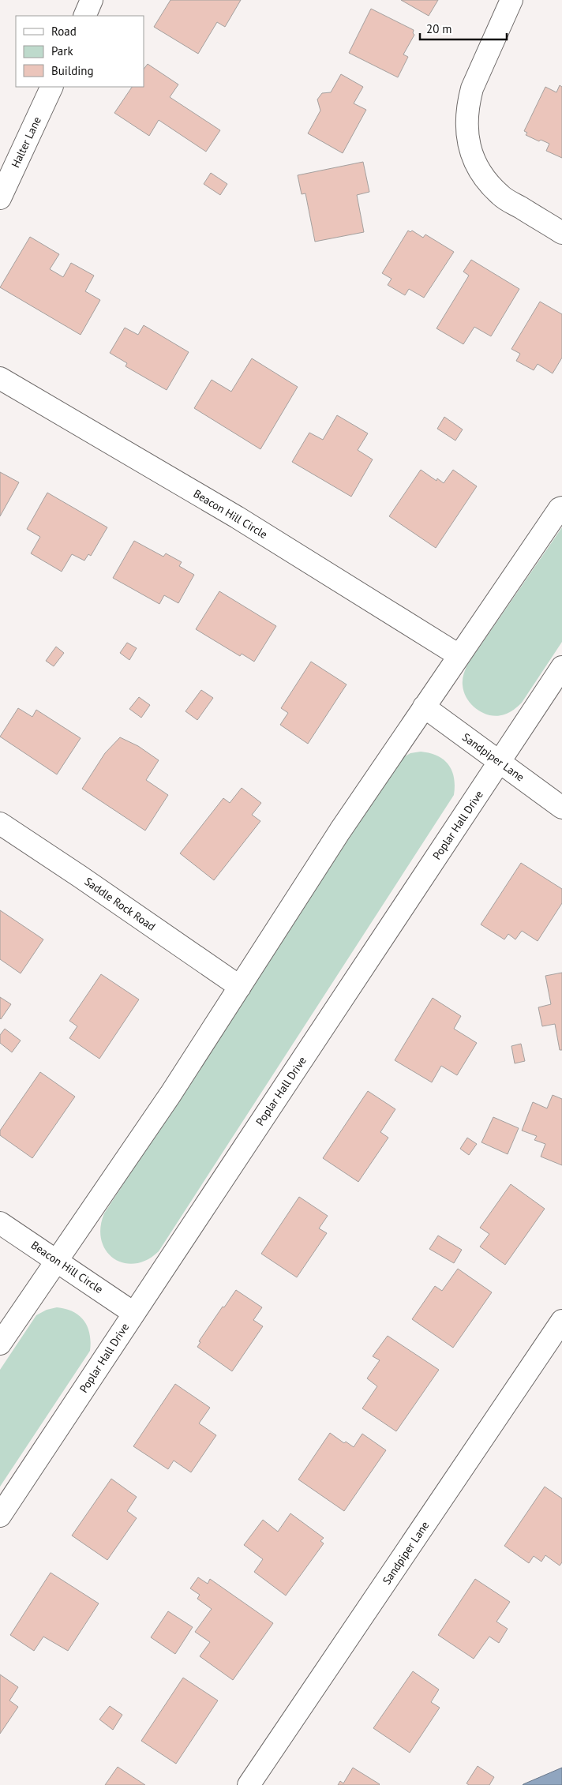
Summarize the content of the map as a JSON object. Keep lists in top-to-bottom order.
{
  "streets": {
    "street": [
      "Halter Lane",
      "Beacon Hill Circle",
      "Sandpiper Lane",
      "Poplar Hall Drive",
      "Saddle Rock Road"
    ]
  },
  "crossings": [
    ["Beacon Hill Circle", "Poplar Hall Drive"],
    ["Sandpiper Lane", "Poplar Hall Drive"]
  ],
  "legend": ["Road", "Park", "Building"],
  "scale_bar": "20 m"
}
